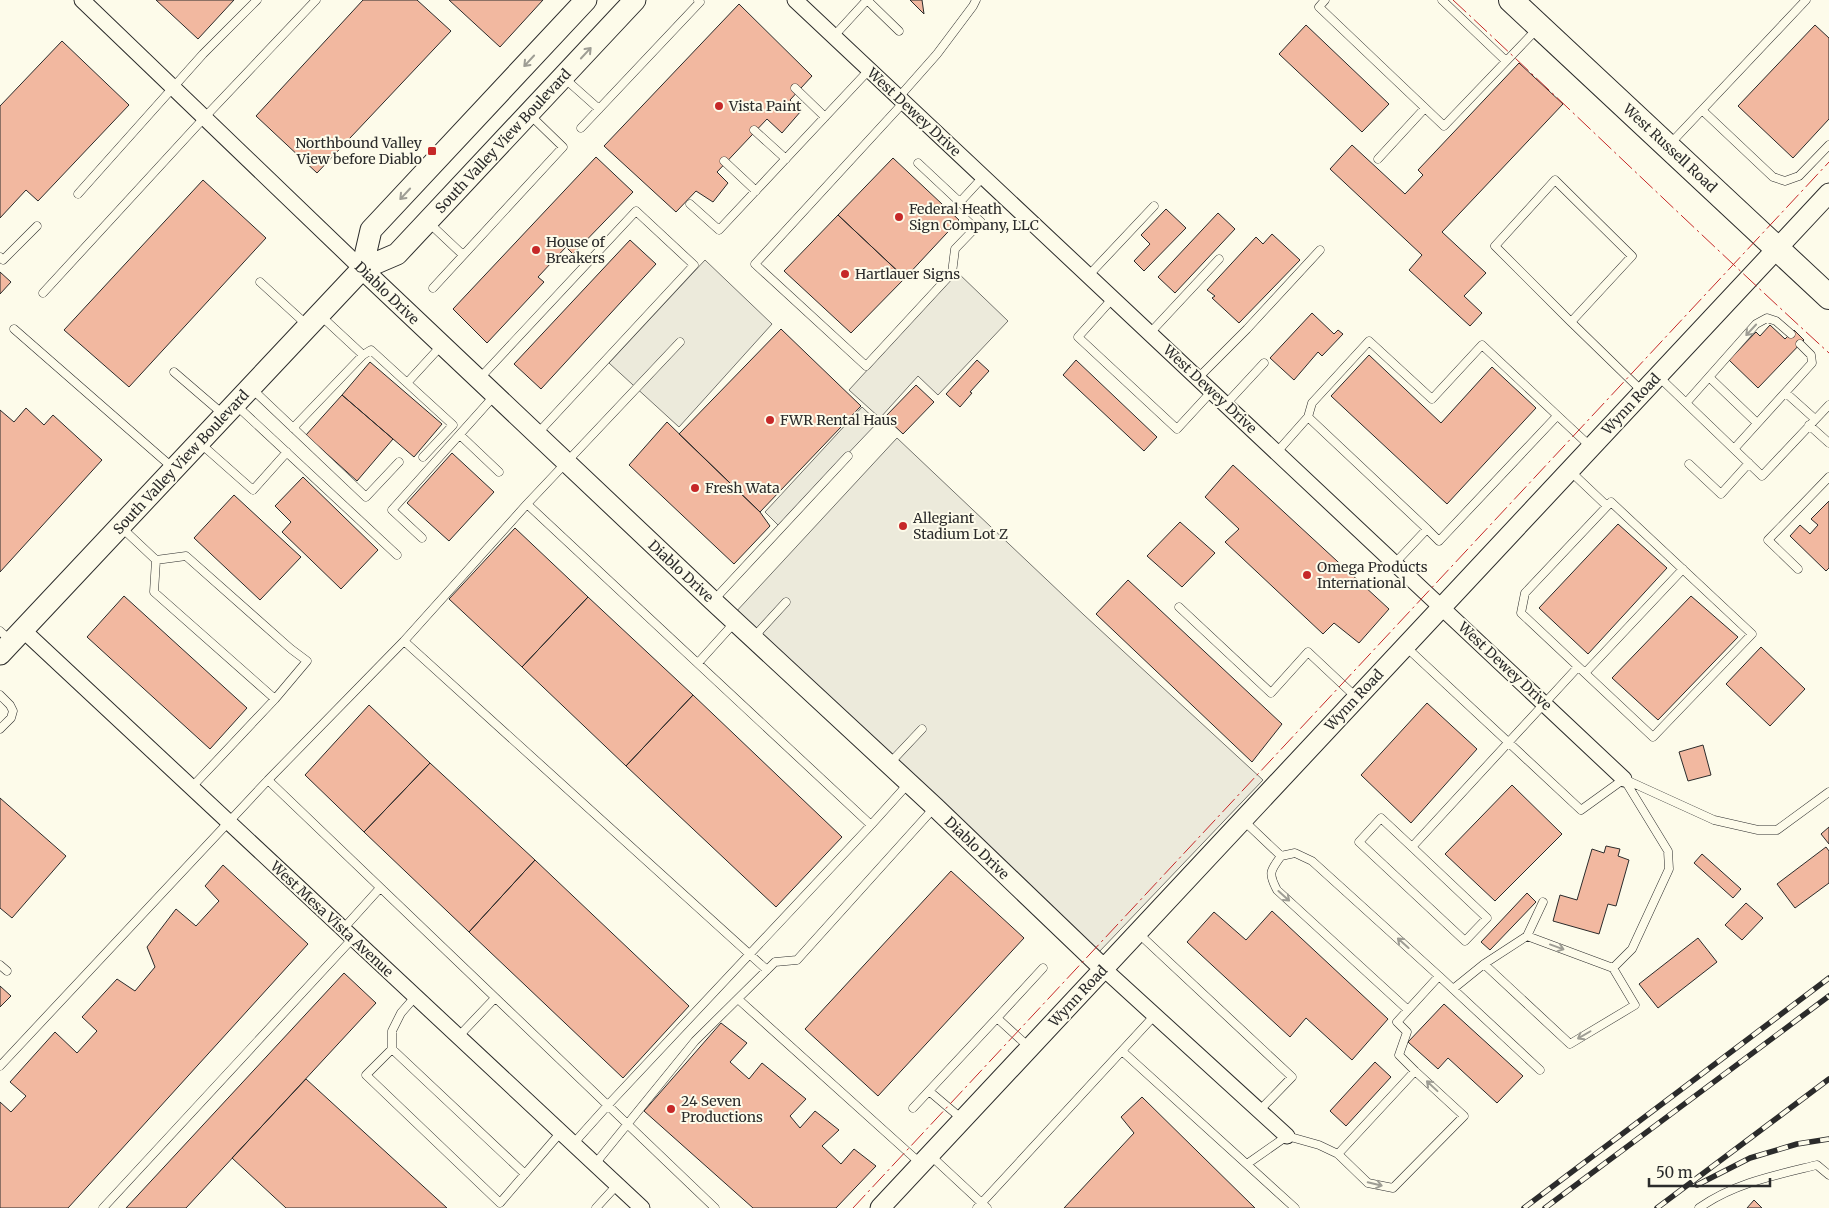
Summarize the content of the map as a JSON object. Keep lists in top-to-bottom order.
{
  "streets": {
    "main road": ["South Valley View Boulevard", "West Russell Road"],
    "street": [
      "West Dewey Drive",
      "Diablo Drive",
      "Wynn Road",
      "West Mesa Vista Avenue"
    ]
  },
  "crossings": [
    ["West Dewey Drive", "Wynn Road"],
    ["South Valley View Boulevard", "Diablo Drive"],
    ["South Valley View Boulevard", "West Mesa Vista Avenue"],
    ["West Russell Road", "Wynn Road"],
    ["Diablo Drive", "Wynn Road"]
  ],
  "places": {
    "other": [
      "Vista Paint",
      "Federal Heath Sign Company, LLC",
      "House of Breakers",
      "Hartlauer Signs",
      "FWR Rental Haus",
      "Fresh Wata",
      "Allegiant Stadium Lot Z",
      "Omega Products International",
      "24 Seven Productions"
    ],
    "transit": ["Northbound Valley View before Diablo"]
  },
  "scale_bar": "50 m"
}
